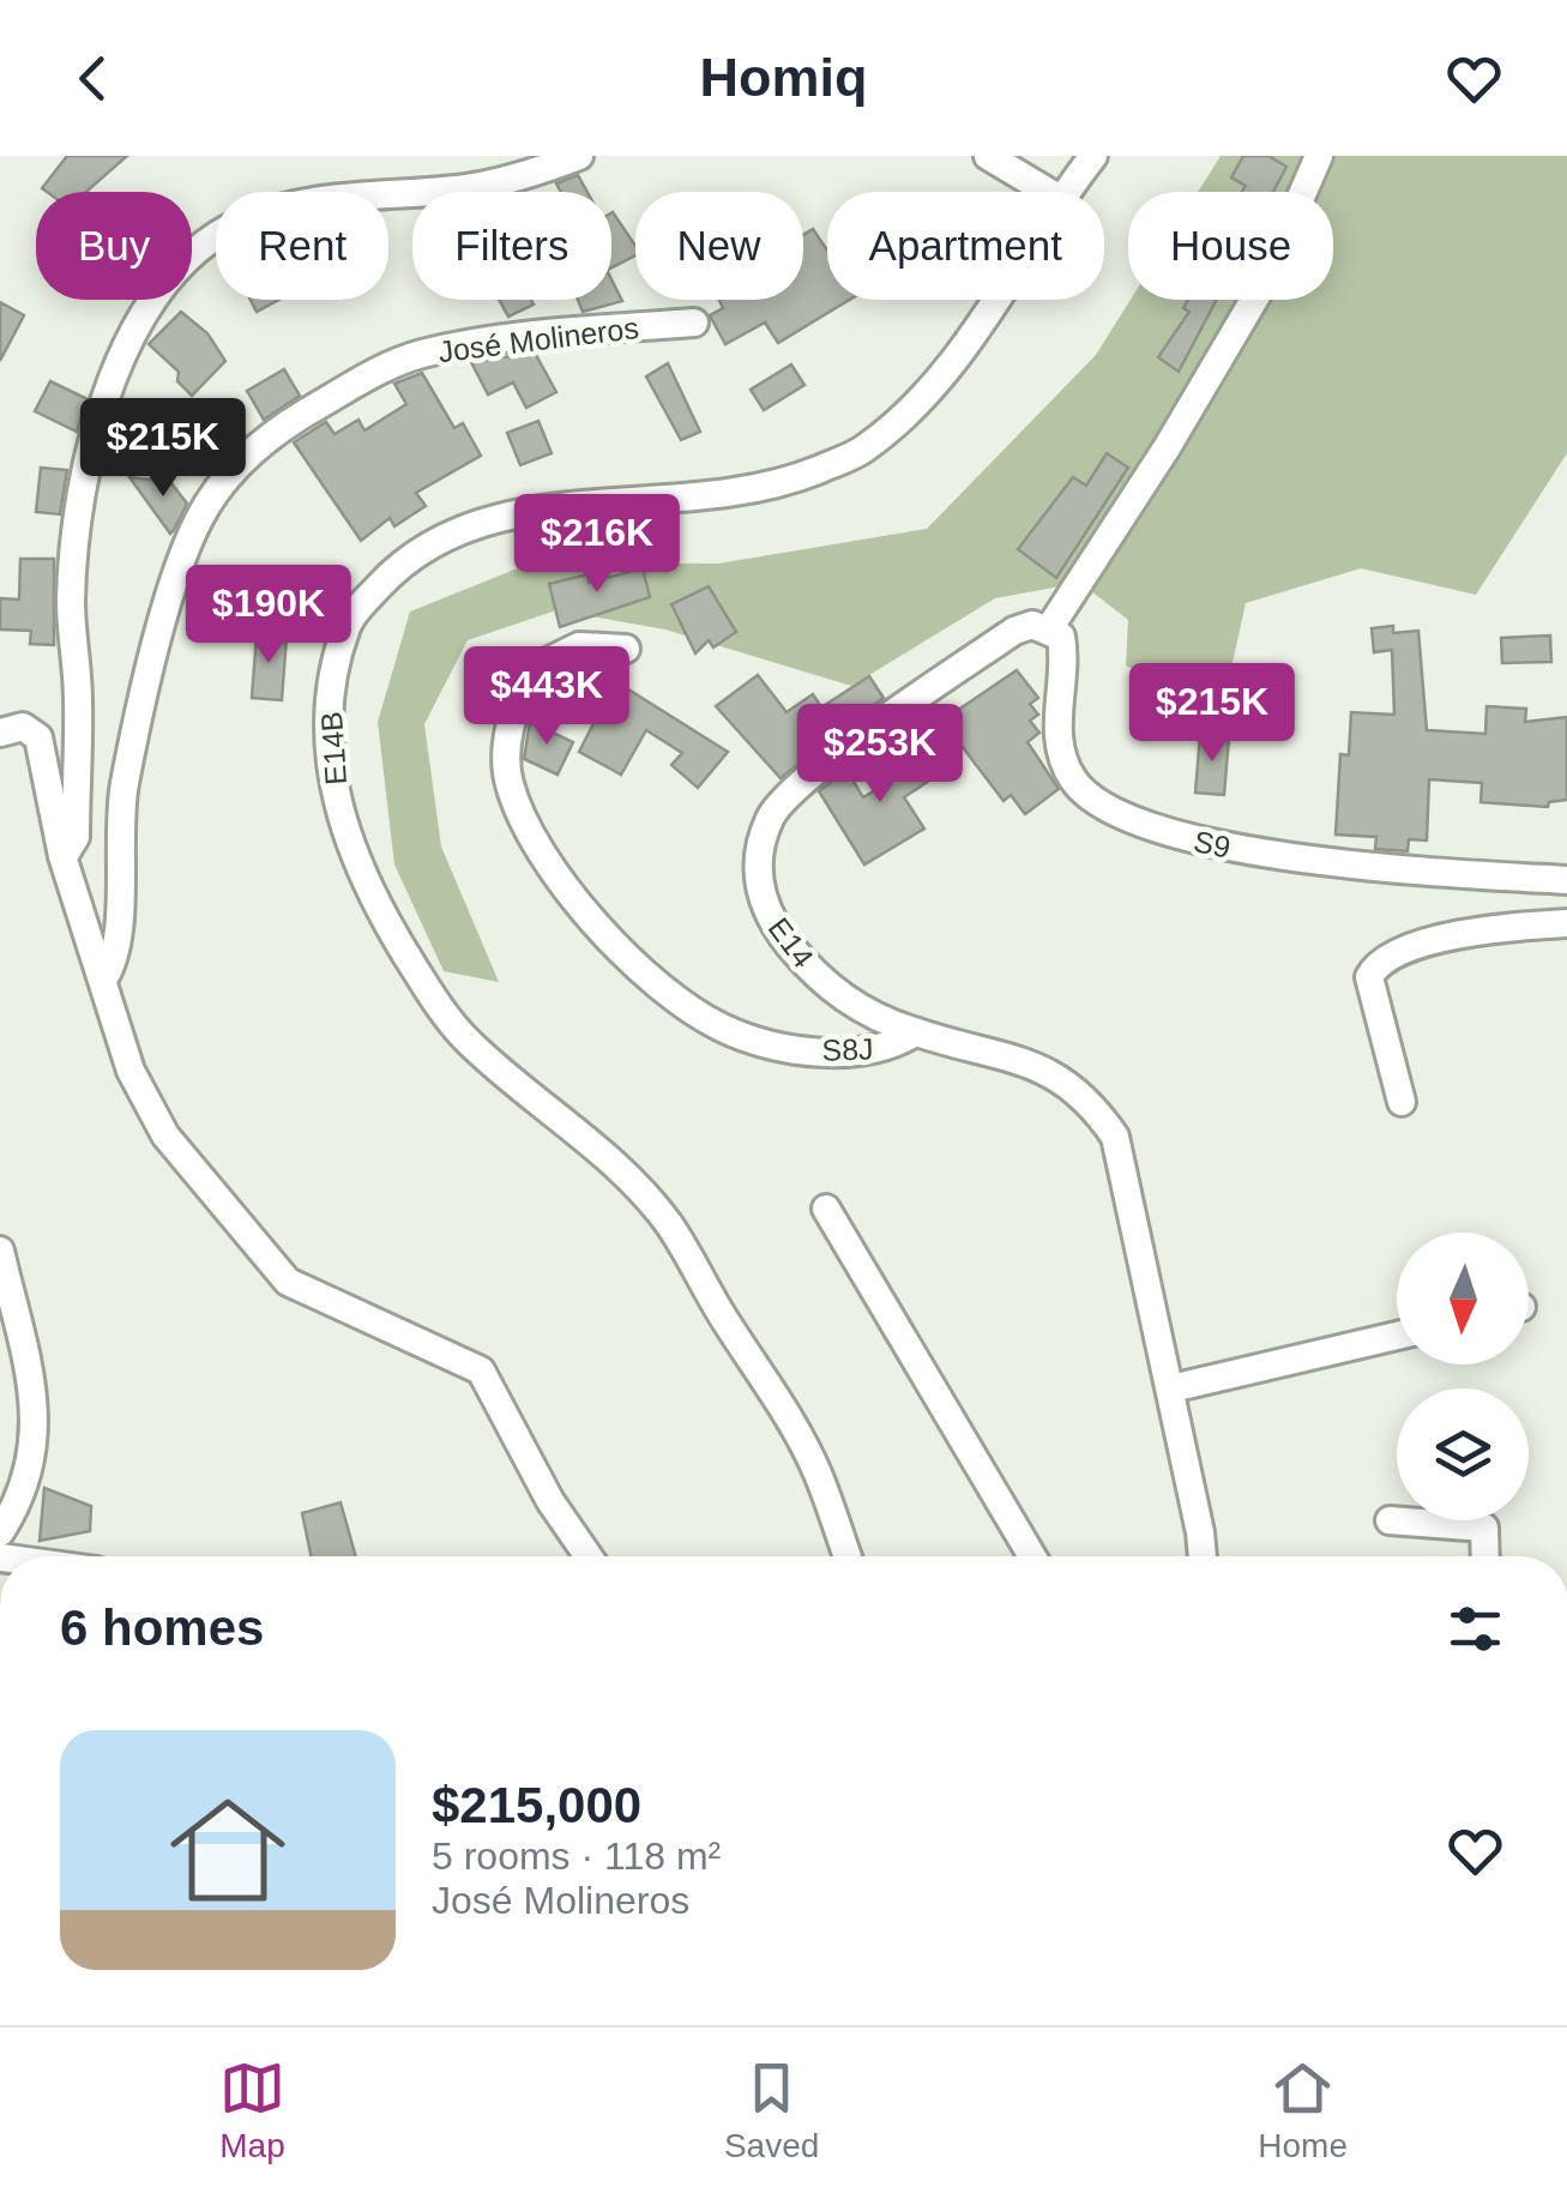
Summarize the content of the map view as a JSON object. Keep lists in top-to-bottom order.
{
  "streets": {
    "street": [
      "José Molineros",
      "E14B",
      "S9",
      "E14",
      "S8J"
    ]
  },
  "crossings": [
    ["S9", "E14"],
    ["E14", "S8J"]
  ],
  "north": "bottom",
  "page": {
    "header": "Homiq",
    "chip": [
      "Buy",
      "Rent",
      "Filters",
      "New",
      "Apartment",
      "House"
    ],
    "price": [
      "$215K",
      "$216K",
      "$190K",
      "$443K",
      "$215K",
      "$253K"
    ],
    "heading": "6 homes",
    "list": [
      {
        "name": "$215,000",
        "note": "5 rooms · 118 m² · José Molineros"
      }
    ],
    "tabs": ["Map", "Saved", "Home"]
  }
}
